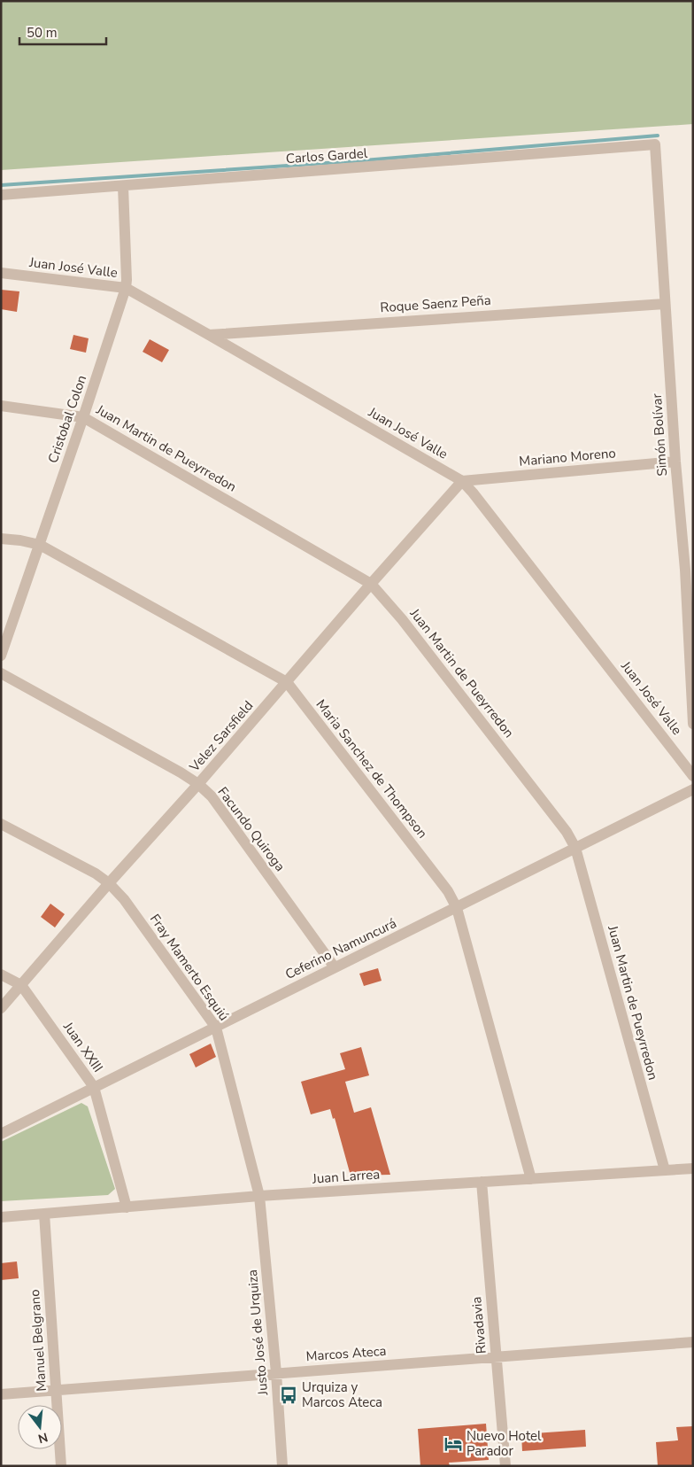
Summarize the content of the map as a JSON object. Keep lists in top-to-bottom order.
{
  "streets": {
    "street": [
      "Carlos Gardel",
      "Juan José Valle",
      "Roque Saenz Peña",
      "Cristobal Colon",
      "Simón Bolívar",
      "Juan Martin de Pueyrredon",
      "Mariano Moreno",
      "Velez Sarsfield",
      "Maria Sanchez de Thompson",
      "Facundo Quiroga",
      "Ceferino Namuncurá",
      "Fray Mamerto Esquiú",
      "Juan XXIII",
      "Juan Larrea",
      "Rivadavia",
      "Justo José de Urquiza",
      "Manuel Belgrano",
      "Marcos Ateca"
    ]
  },
  "crossings": [
    ["Carlos Gardel", "Cristobal Colon"],
    ["Carlos Gardel", "Simón Bolívar"],
    ["Juan José Valle", "Roque Saenz Peña"],
    ["Juan José Valle", "Cristobal Colon"],
    ["Juan José Valle", "Mariano Moreno"],
    ["Juan José Valle", "Velez Sarsfield"],
    ["Roque Saenz Peña", "Simón Bolívar"],
    ["Cristobal Colon", "Juan Martin de Pueyrredon"],
    ["Cristobal Colon", "Maria Sanchez de Thompson"],
    ["Simón Bolívar", "Mariano Moreno"],
    ["Juan Martin de Pueyrredon", "Velez Sarsfield"],
    ["Juan Martin de Pueyrredon", "Ceferino Namuncurá"],
    ["Juan Martin de Pueyrredon", "Juan Larrea"],
    ["Mariano Moreno", "Velez Sarsfield"],
    ["Velez Sarsfield", "Maria Sanchez de Thompson"],
    ["Velez Sarsfield", "Facundo Quiroga"],
    ["Velez Sarsfield", "Fray Mamerto Esquiú"],
    ["Velez Sarsfield", "Juan XXIII"],
    ["Maria Sanchez de Thompson", "Ceferino Namuncurá"],
    ["Maria Sanchez de Thompson", "Juan Larrea"],
    ["Facundo Quiroga", "Ceferino Namuncurá"],
    ["Ceferino Namuncurá", "Fray Mamerto Esquiú"],
    ["Ceferino Namuncurá", "Juan XXIII"],
    ["Fray Mamerto Esquiú", "Juan Larrea"],
    ["Fray Mamerto Esquiú", "Justo José de Urquiza"],
    ["Juan XXIII", "Juan Larrea"],
    ["Juan Larrea", "Rivadavia"],
    ["Juan Larrea", "Justo José de Urquiza"],
    ["Juan Larrea", "Manuel Belgrano"],
    ["Rivadavia", "Marcos Ateca"],
    ["Justo José de Urquiza", "Marcos Ateca"],
    ["Manuel Belgrano", "Marcos Ateca"]
  ],
  "places": {
    "bus stop": ["Urquiza y Marcos Ateca"],
    "hotel": ["Nuevo Hotel Parador"]
  },
  "scale_bar": "50 m",
  "north": "bottom"
}
